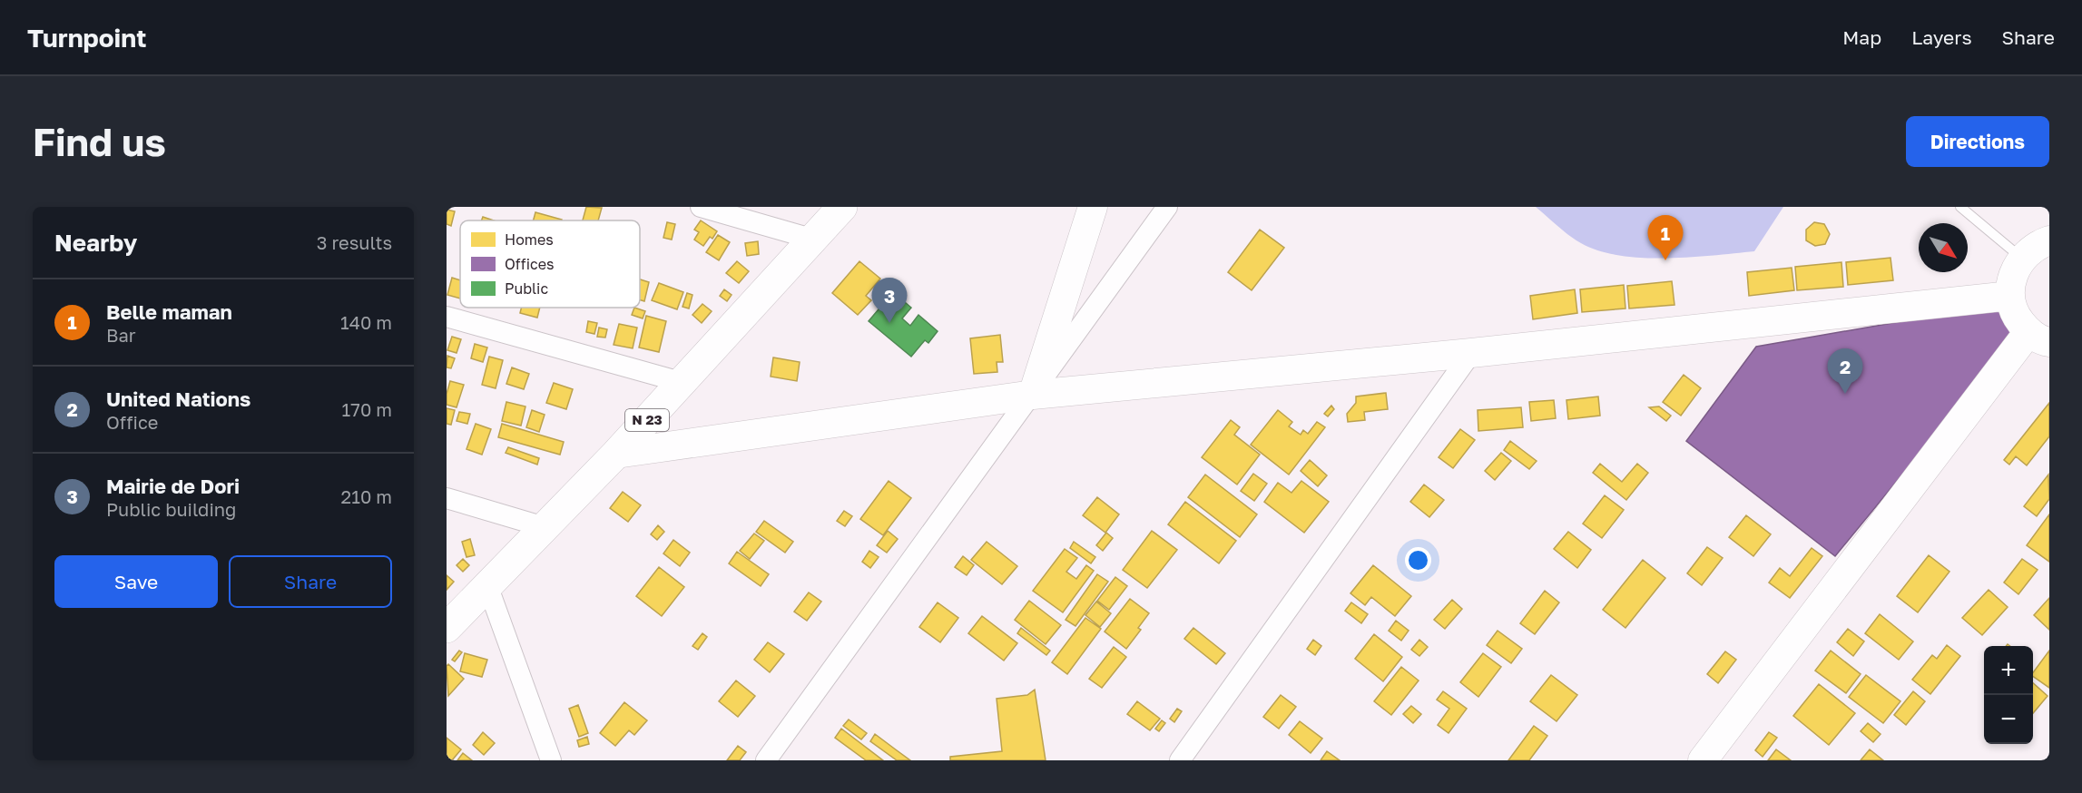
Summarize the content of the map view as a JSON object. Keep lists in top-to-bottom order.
{
  "streets": {
    "main road": ["N 23"]
  },
  "legend": ["Homes", "Offices", "Public"],
  "north": "bottom right",
  "page": {
    "header": "Turnpoint",
    "nav": ["Map", "Layers", "Share"],
    "buttons": [
      "Directions",
      ["Save", "Share"]
    ],
    "title": "Find us",
    "heading": ["Nearby", "3 results"],
    "pins": ["1", "3", "2"],
    "list": [
      {
        "mark": "1",
        "name": "Belle maman",
        "note": "Bar",
        "value": "140 m"
      },
      {
        "mark": "2",
        "name": "United Nations",
        "note": "Office",
        "value": "170 m"
      },
      {
        "mark": "3",
        "name": "Mairie de Dori",
        "note": "Public building",
        "value": "210 m"
      }
    ],
    "map_buttons": ["+", "−"]
  }
}
